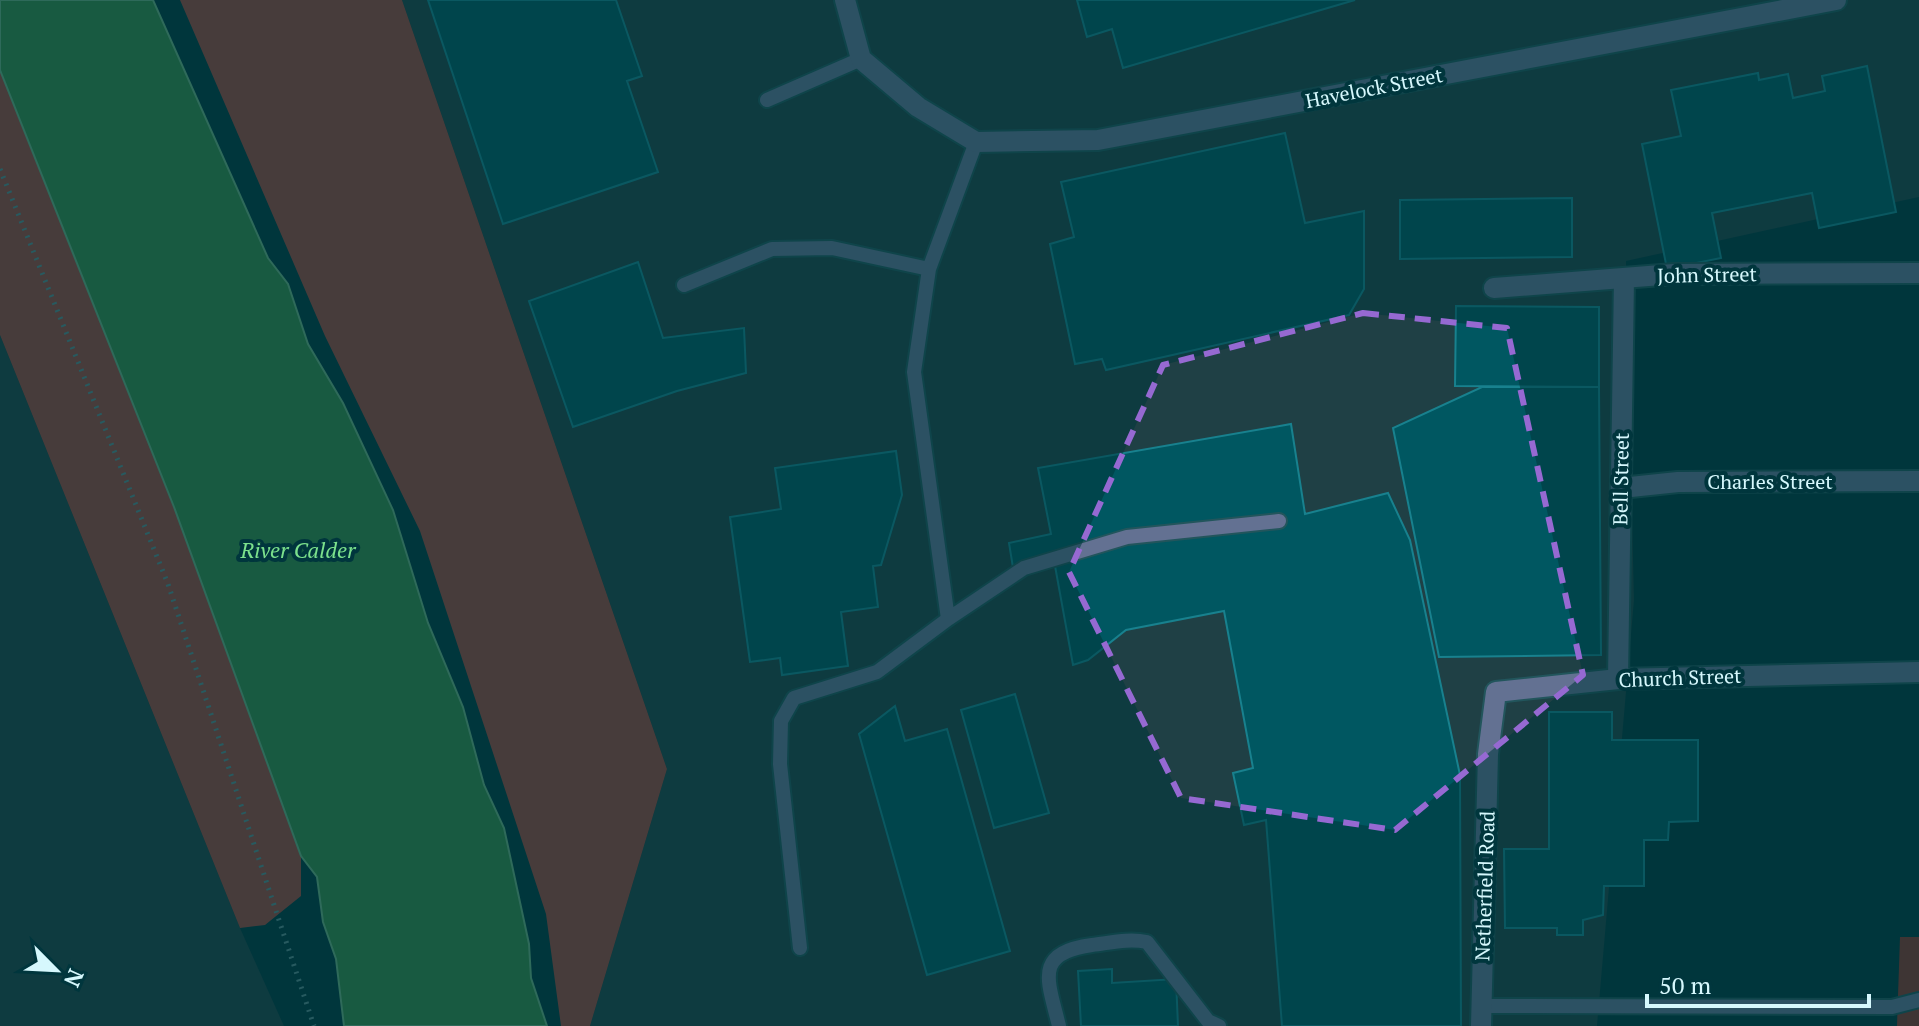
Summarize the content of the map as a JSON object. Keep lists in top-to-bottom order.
{
  "streets": {
    "street": [
      "Havelock Street",
      "John Street",
      "Bell Street",
      "Charles Street",
      "Church Street",
      "Netherfield Road"
    ]
  },
  "crossings": [
    ["John Street", "Bell Street"],
    ["Bell Street", "Charles Street"],
    ["Bell Street", "Church Street"],
    ["Church Street", "Netherfield Road"]
  ],
  "water": ["River Calder"],
  "scale_bar": "50 m",
  "north": "bottom right"
}
